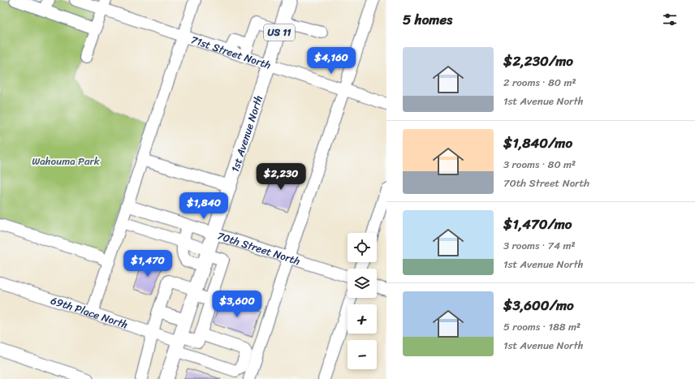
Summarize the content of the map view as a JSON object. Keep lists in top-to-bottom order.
{
  "streets": {
    "main road": ["US 11", "1st Avenue North"],
    "street": ["71st Street North", "70th Street North", "69th Place North"]
  },
  "crossings": [
    ["71st Street North", "1st Avenue North"],
    ["1st Avenue North", "70th Street North"],
    ["1st Avenue North", "69th Place North"]
  ],
  "parks": ["Wahouma Park"],
  "page": {
    "heading": "5 homes",
    "list": [
      {
        "name": "$2,230/mo",
        "note": "2 rooms · 80 m² · 1st Avenue North"
      },
      {
        "name": "$1,840/mo",
        "note": "3 rooms · 80 m² · 70th Street North"
      },
      {
        "name": "$1,470/mo",
        "note": "3 rooms · 74 m² · 1st Avenue North"
      },
      {
        "name": "$3,600/mo",
        "note": "5 rooms · 188 m² · 1st Avenue North"
      }
    ],
    "price": [
      "$4,160",
      "$2,230",
      "$1,840",
      "$1,470",
      "$3,600"
    ],
    "map_buttons": ["+", "−"]
  }
}
